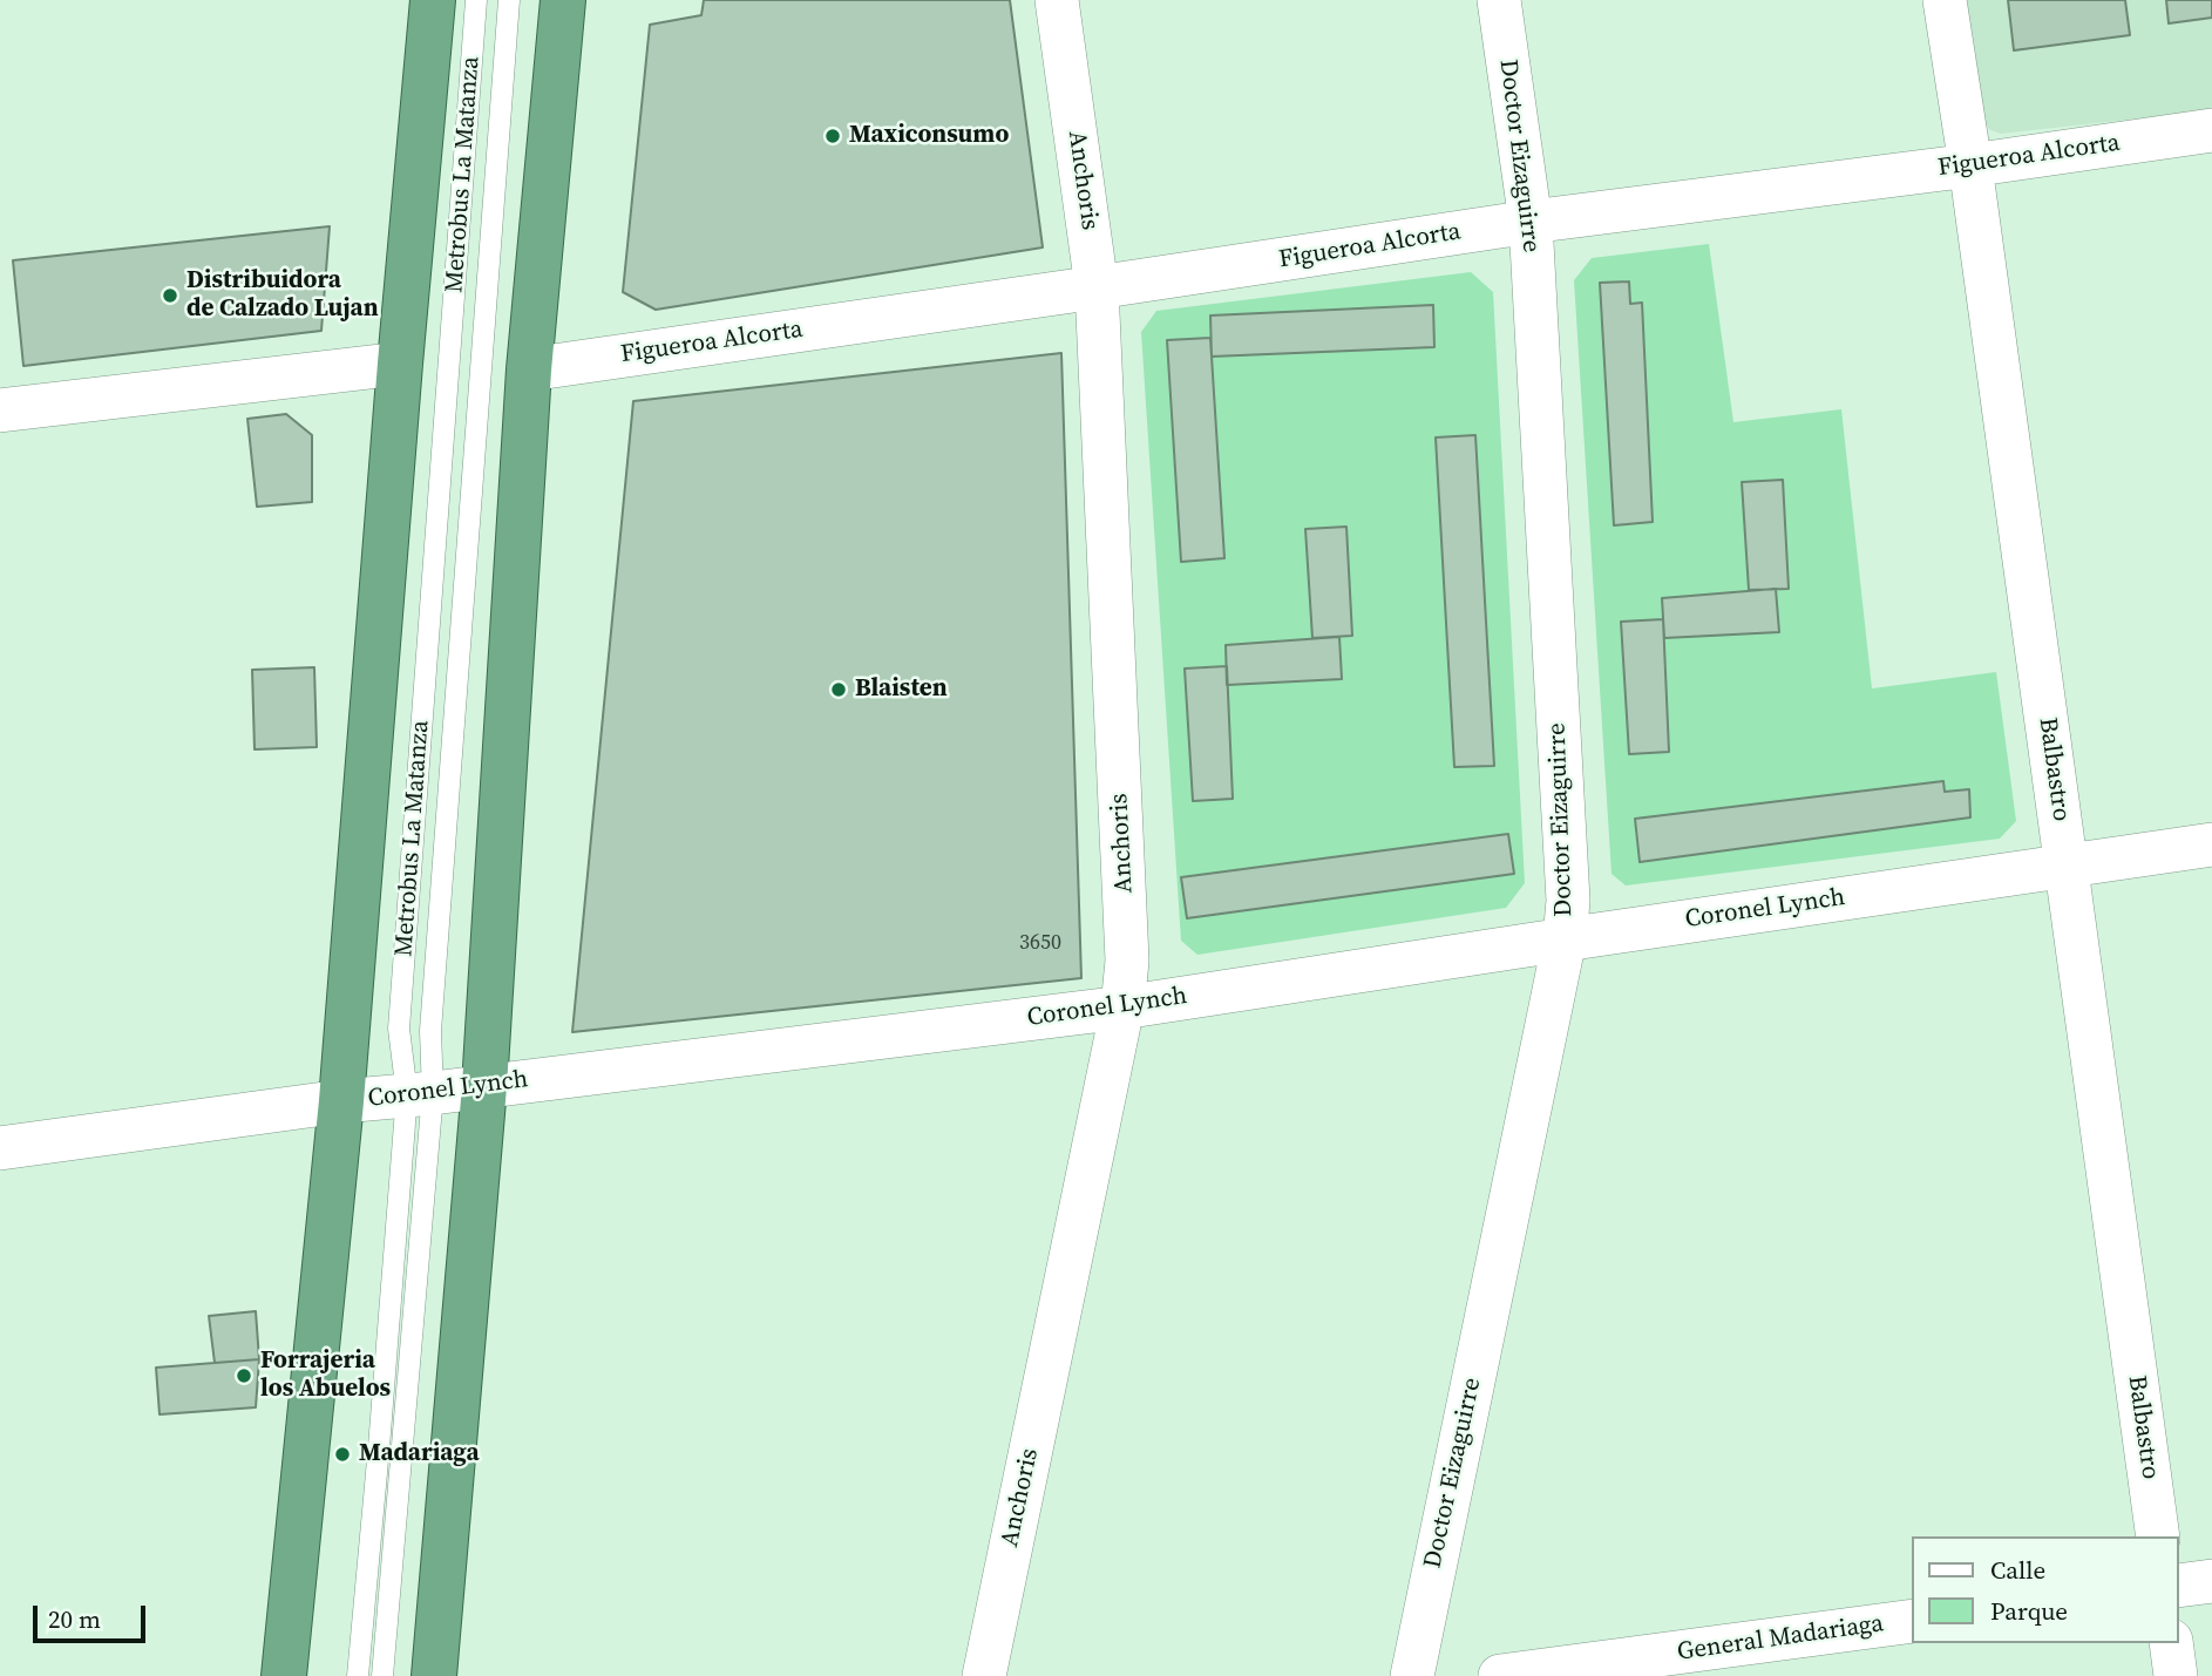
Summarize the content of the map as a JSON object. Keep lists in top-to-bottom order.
{
  "streets": {
    "street": [
      "Doctor Eizaguirre",
      "Figueroa Alcorta",
      "Anchoris",
      "Balbastro",
      "Coronel Lynch",
      "General Madariaga"
    ],
    "lane": ["Metrobus La Matanza"]
  },
  "crossings": [
    ["Doctor Eizaguirre", "Figueroa Alcorta"],
    ["Doctor Eizaguirre", "Coronel Lynch"],
    ["Figueroa Alcorta", "Anchoris"],
    ["Figueroa Alcorta", "Balbastro"],
    ["Metrobus La Matanza", "Coronel Lynch"],
    ["Anchoris", "Coronel Lynch"],
    ["Balbastro", "Coronel Lynch"]
  ],
  "places": [
    "Maxiconsumo",
    "Distribuidora de Calzado Lujan",
    "Blaisten",
    "Forrajeria los Abuelos",
    "Madariaga"
  ],
  "house_numbers": ["3650"],
  "legend": ["Calle", "Parque"],
  "scale_bar": "20 m"
}
